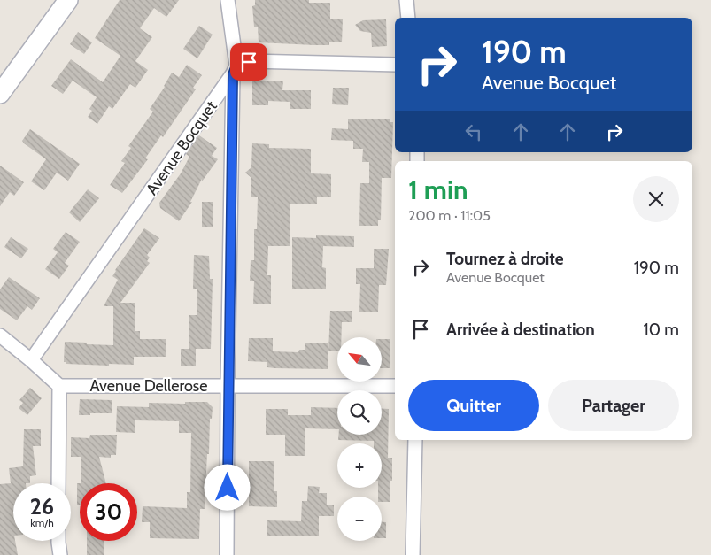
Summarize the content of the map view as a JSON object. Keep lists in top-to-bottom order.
{
  "streets": {
    "street": ["Avenue Bocquet", "Avenue Dellerose"]
  },
  "north": "top left",
  "page": {
    "turn": ["190 m", "Avenue Bocquet"],
    "heading": ["1 min", "200 m · 11:05"],
    "list": [
      {
        "name": "Tournez à droite",
        "note": "Avenue Bocquet",
        "value": "190 m"
      },
      {
        "name": "Arrivée à destination",
        "value": "10 m"
      }
    ],
    "map_buttons": ["+", "−"],
    "buttons": ["Quitter", "Partager"],
    "speed": "26 km/h",
    "limit": "30"
  }
}
